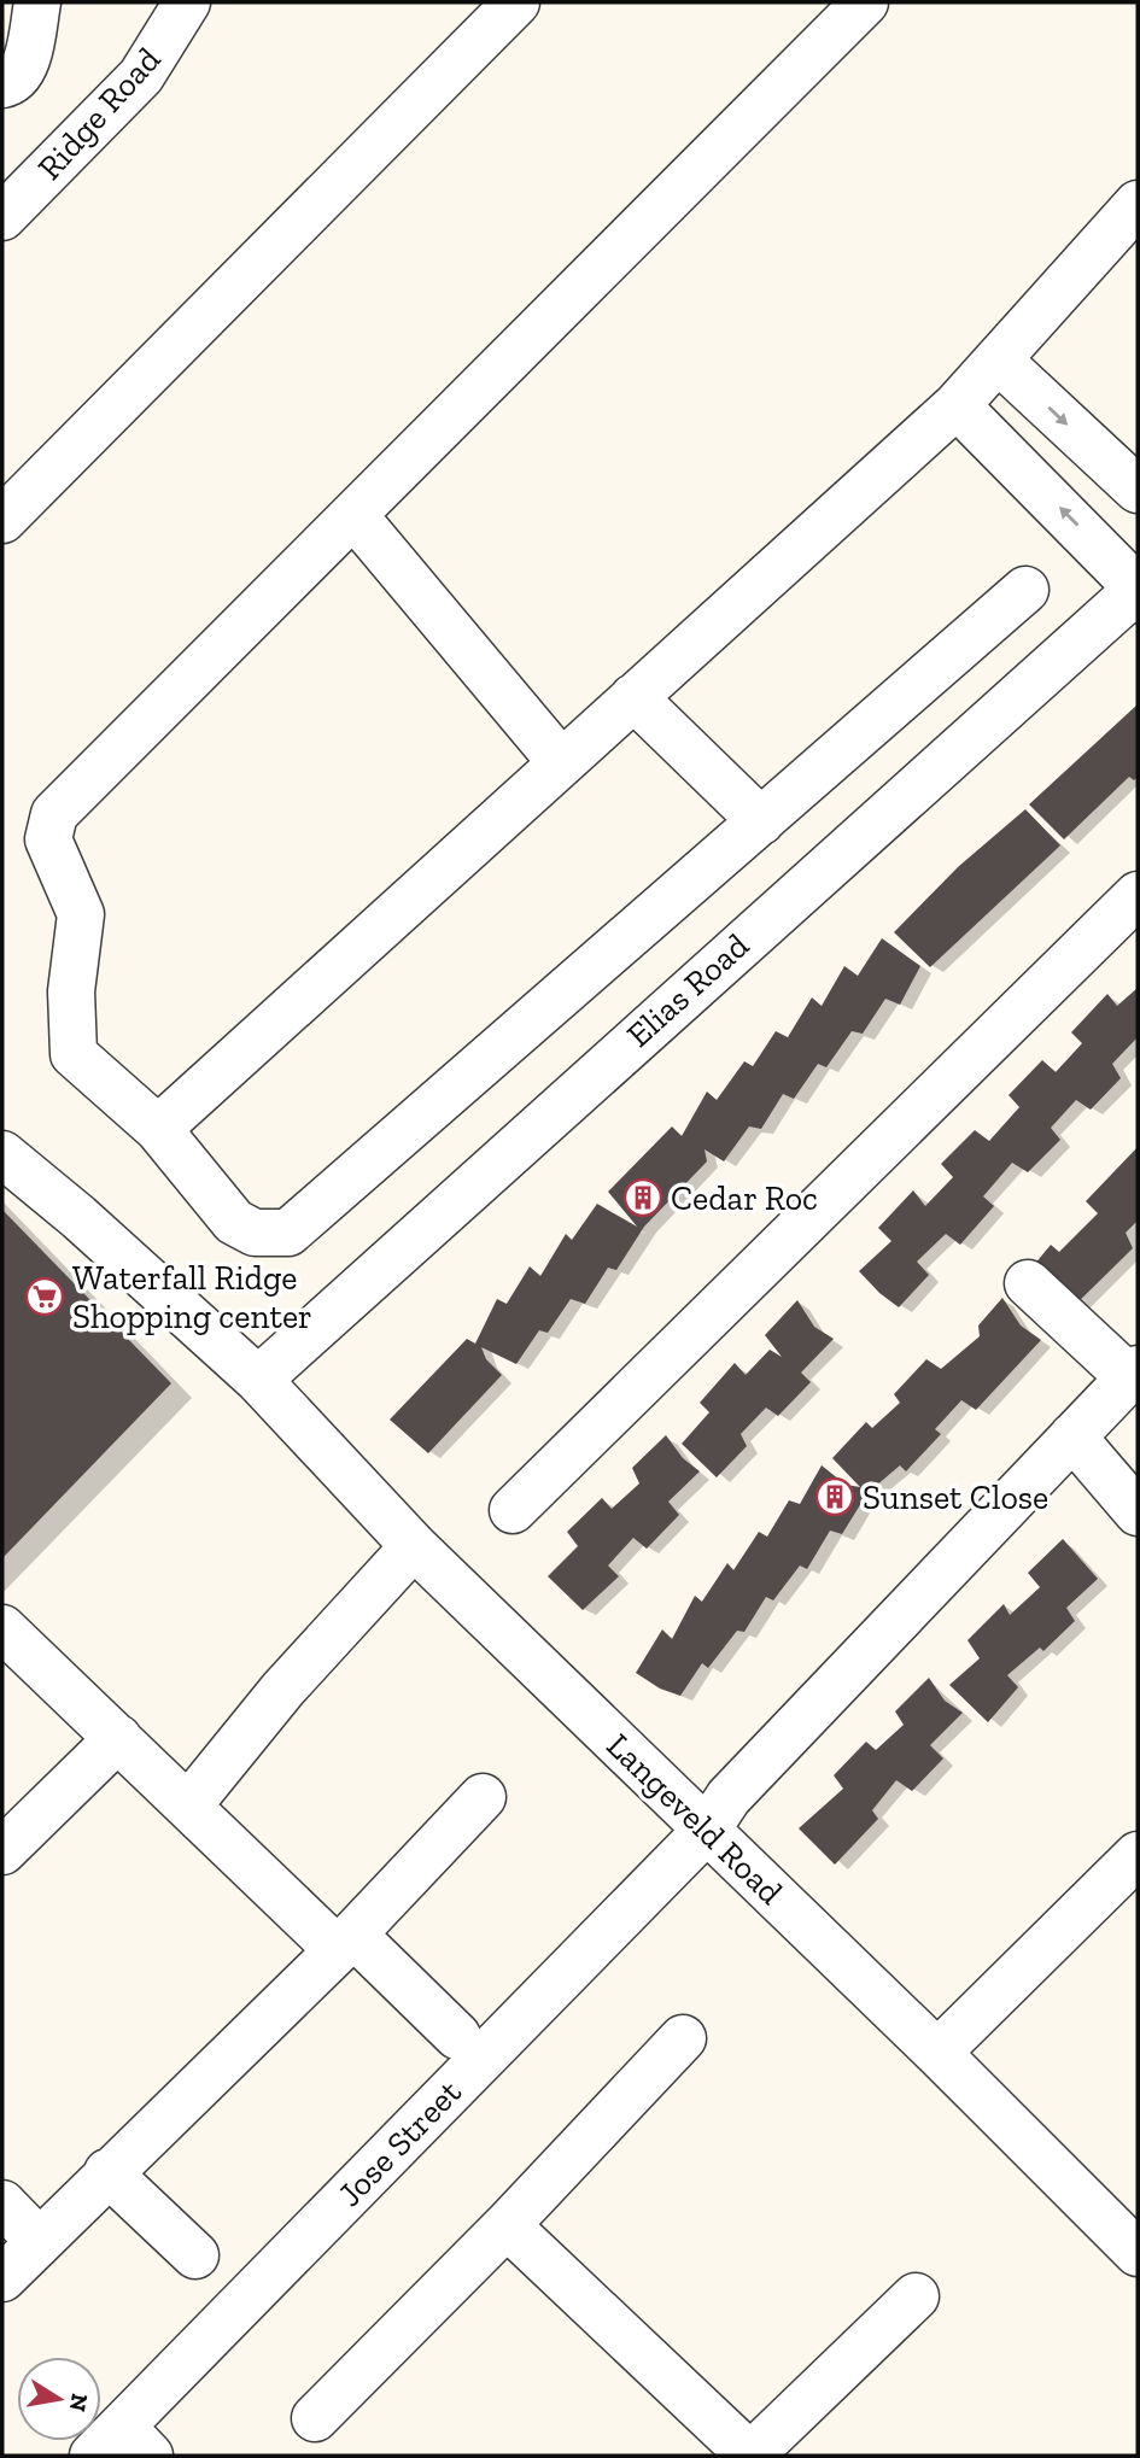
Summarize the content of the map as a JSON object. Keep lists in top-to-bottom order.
{
  "streets": {
    "street": [
      "Ridge Road",
      "Elias Road",
      "Langeveld Road",
      "Jose Street"
    ]
  },
  "crossings": [
    ["Elias Road", "Langeveld Road"],
    ["Langeveld Road", "Jose Street"]
  ],
  "places": {
    "building": ["Cedar Roc", "Sunset Close"],
    "supermarket": ["Waterfall Ridge Shopping center"]
  },
  "north": "right"
}
